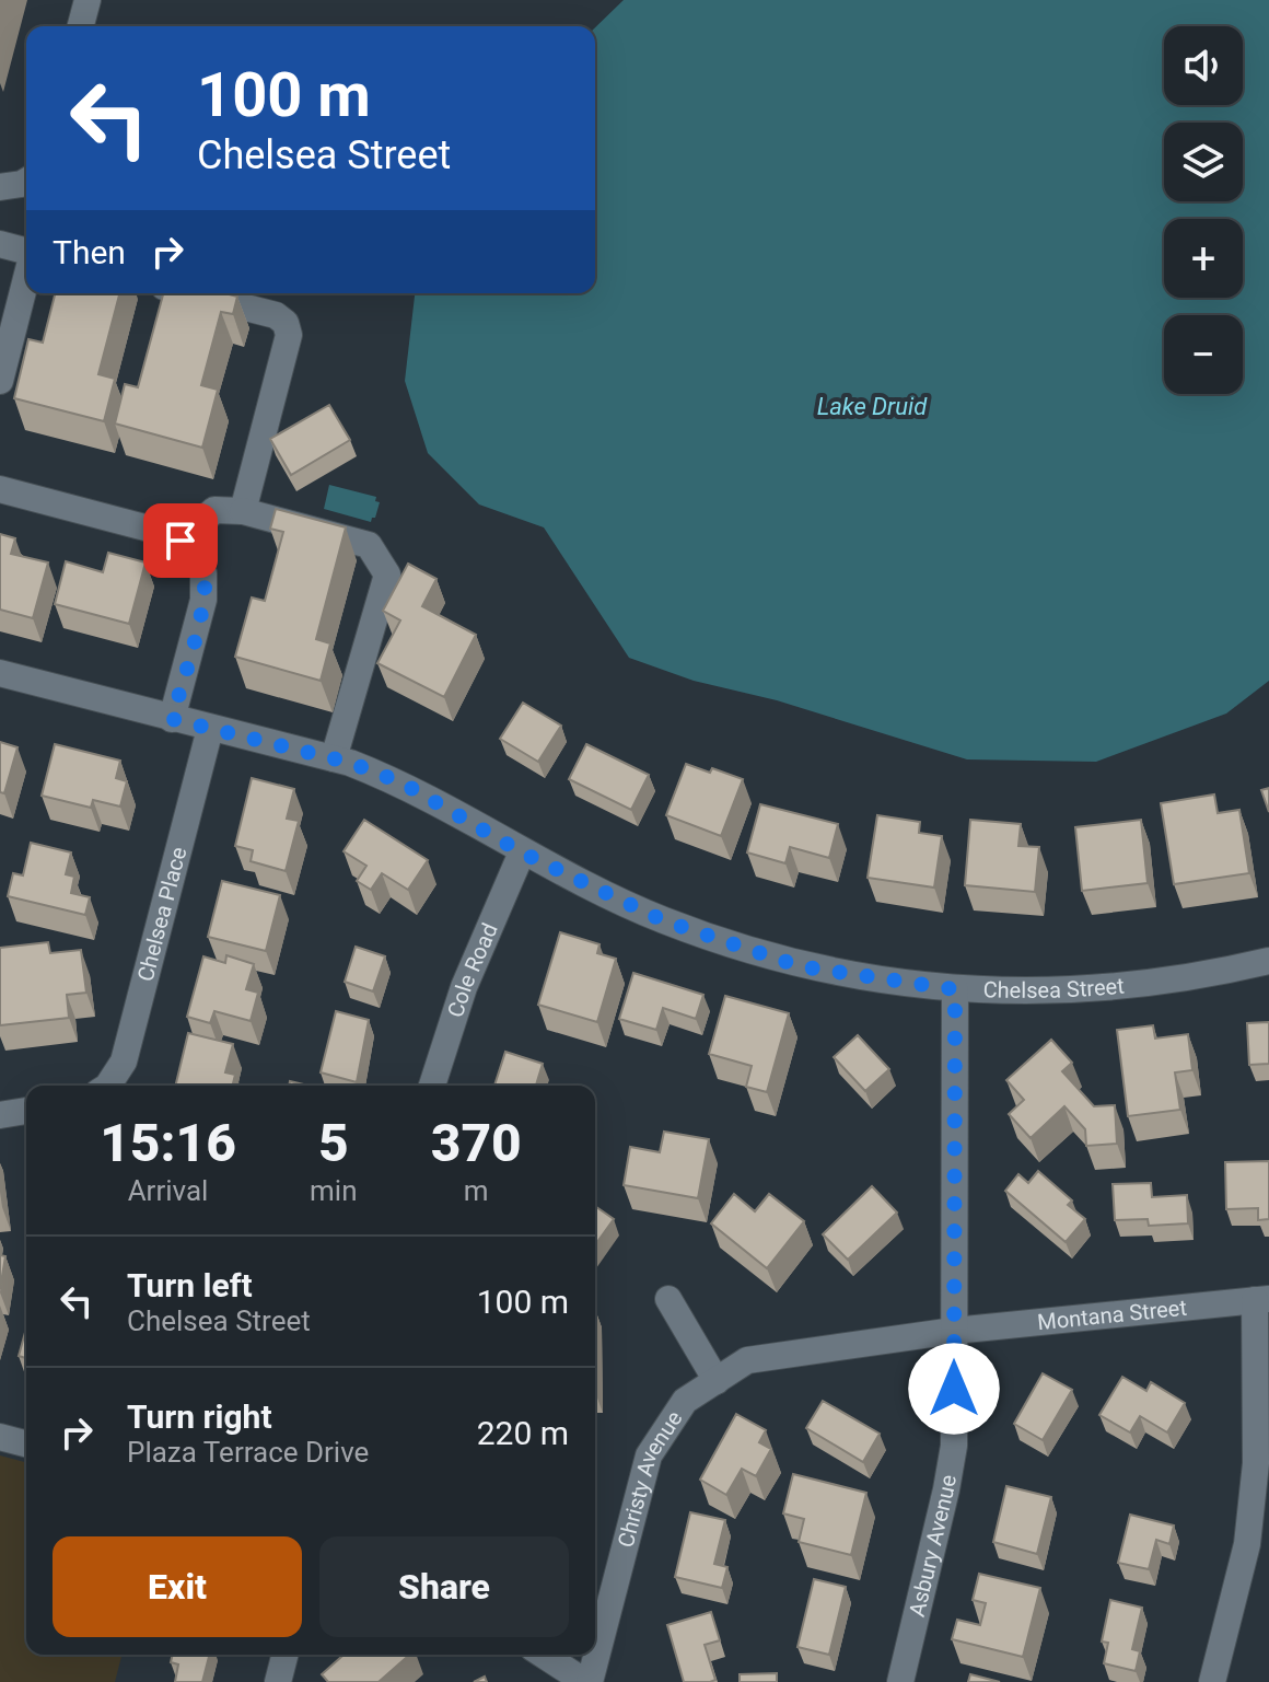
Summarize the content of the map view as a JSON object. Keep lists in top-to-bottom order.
{
  "streets": {
    "street": [
      "Chelsea Place",
      "Cole Road",
      "Chelsea Street",
      "Montana Street",
      "Christy Avenue",
      "Asbury Avenue"
    ]
  },
  "crossings": [
    ["Chelsea Place", "Chelsea Street"],
    ["Cole Road", "Chelsea Street"],
    ["Chelsea Street", "Asbury Avenue"],
    ["Montana Street", "Christy Avenue"],
    ["Montana Street", "Asbury Avenue"],
    ["Christy Avenue", "Asbury Avenue"]
  ],
  "water": ["Lake Druid"],
  "page": {
    "map_buttons": ["+", "−"],
    "turn": ["100 m", "Chelsea Street"],
    "then": "Then",
    "eta": [
      "15:16",
      "Arrival",
      "5",
      "min",
      "370",
      "m"
    ],
    "list": [
      {
        "name": "Turn left",
        "note": "Chelsea Street",
        "value": "100 m"
      },
      {
        "name": "Turn right",
        "note": "Plaza Terrace Drive",
        "value": "220 m"
      }
    ],
    "buttons": ["Exit", "Share"]
  }
}
